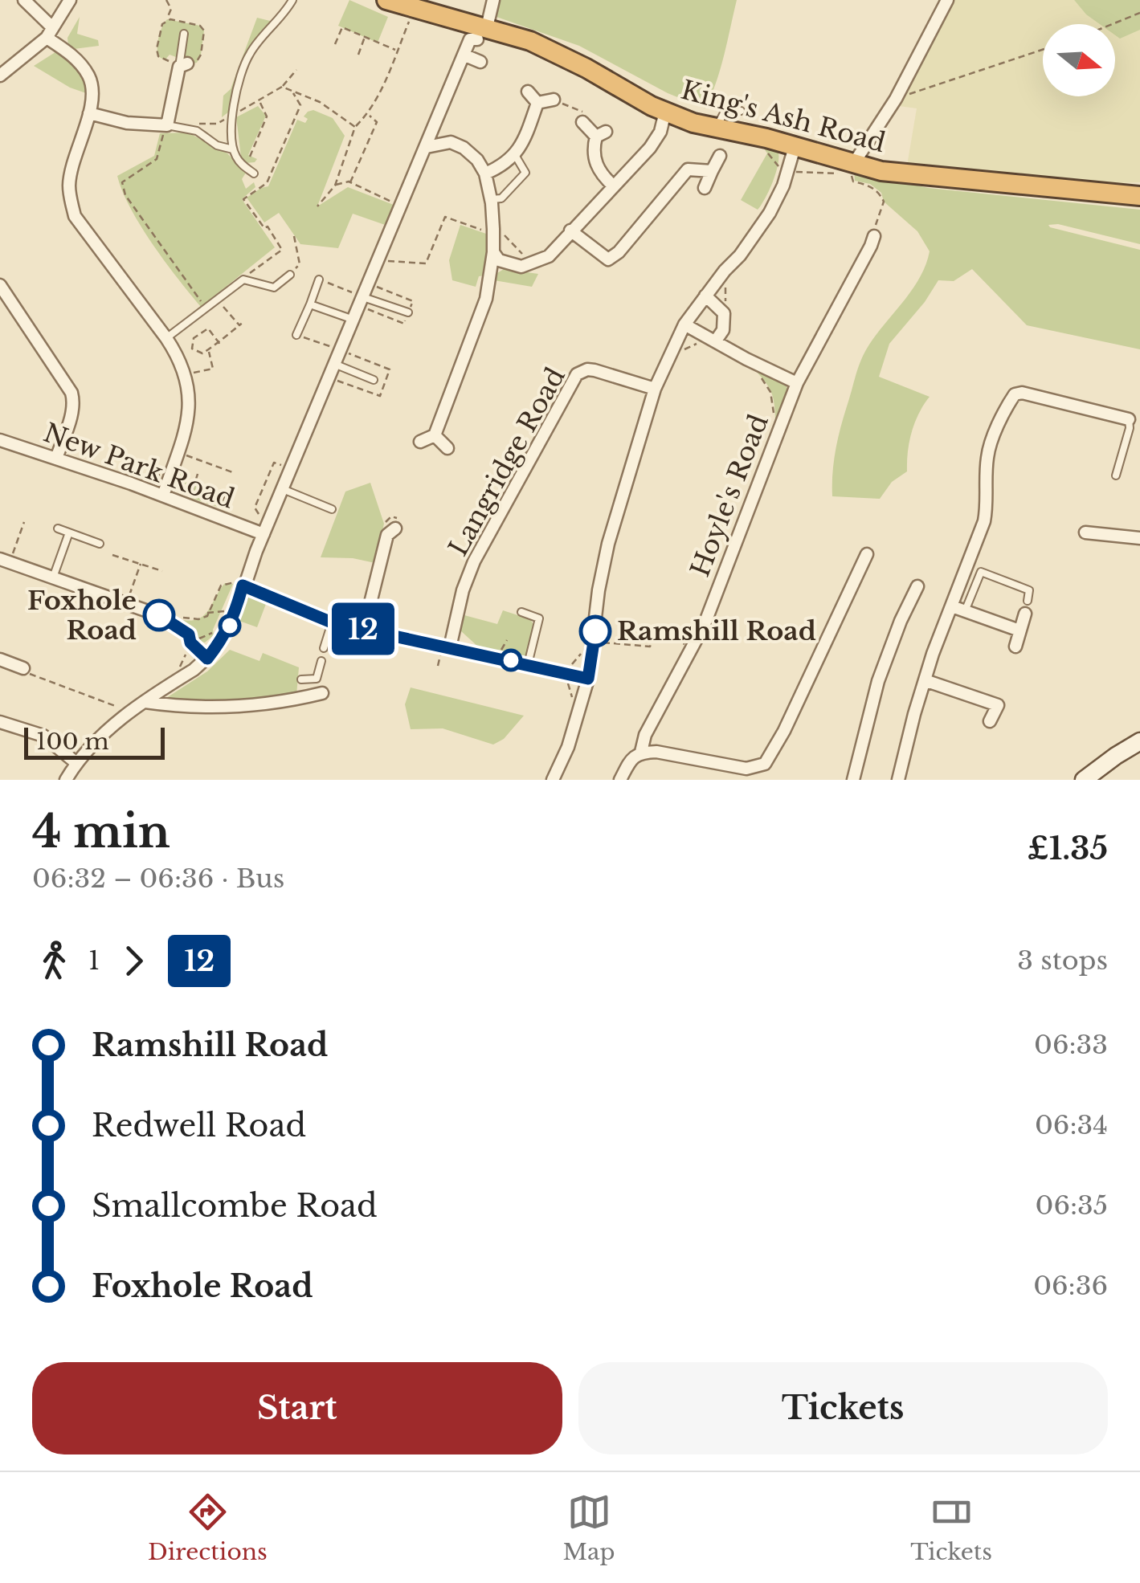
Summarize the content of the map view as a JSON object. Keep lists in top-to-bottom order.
{
  "streets": {
    "highway": ["King's Ash Road"],
    "street": ["Langridge Road", "New Park Road", "Hoyle's Road"]
  },
  "places": ["Foxhole Road", "Ramshill Road"],
  "lines": ["bus line 12"],
  "scale_bar": "100 m",
  "north": "right",
  "page": {
    "on_map": "12",
    "scale": "100 m",
    "heading": ["4 min", "06:32 – 06:36 · Bus", "£1.35"],
    "legs": ["1", "12", "3 stops"],
    "list": [
      {
        "name": "Ramshill Road",
        "value": "06:33"
      },
      {
        "name": "Redwell Road",
        "value": "06:34"
      },
      {
        "name": "Smallcombe Road",
        "value": "06:35"
      },
      {
        "name": "Foxhole Road",
        "value": "06:36"
      }
    ],
    "buttons": ["Start", "Tickets"],
    "tabs": ["Directions", "Map", "Tickets"]
  }
}
